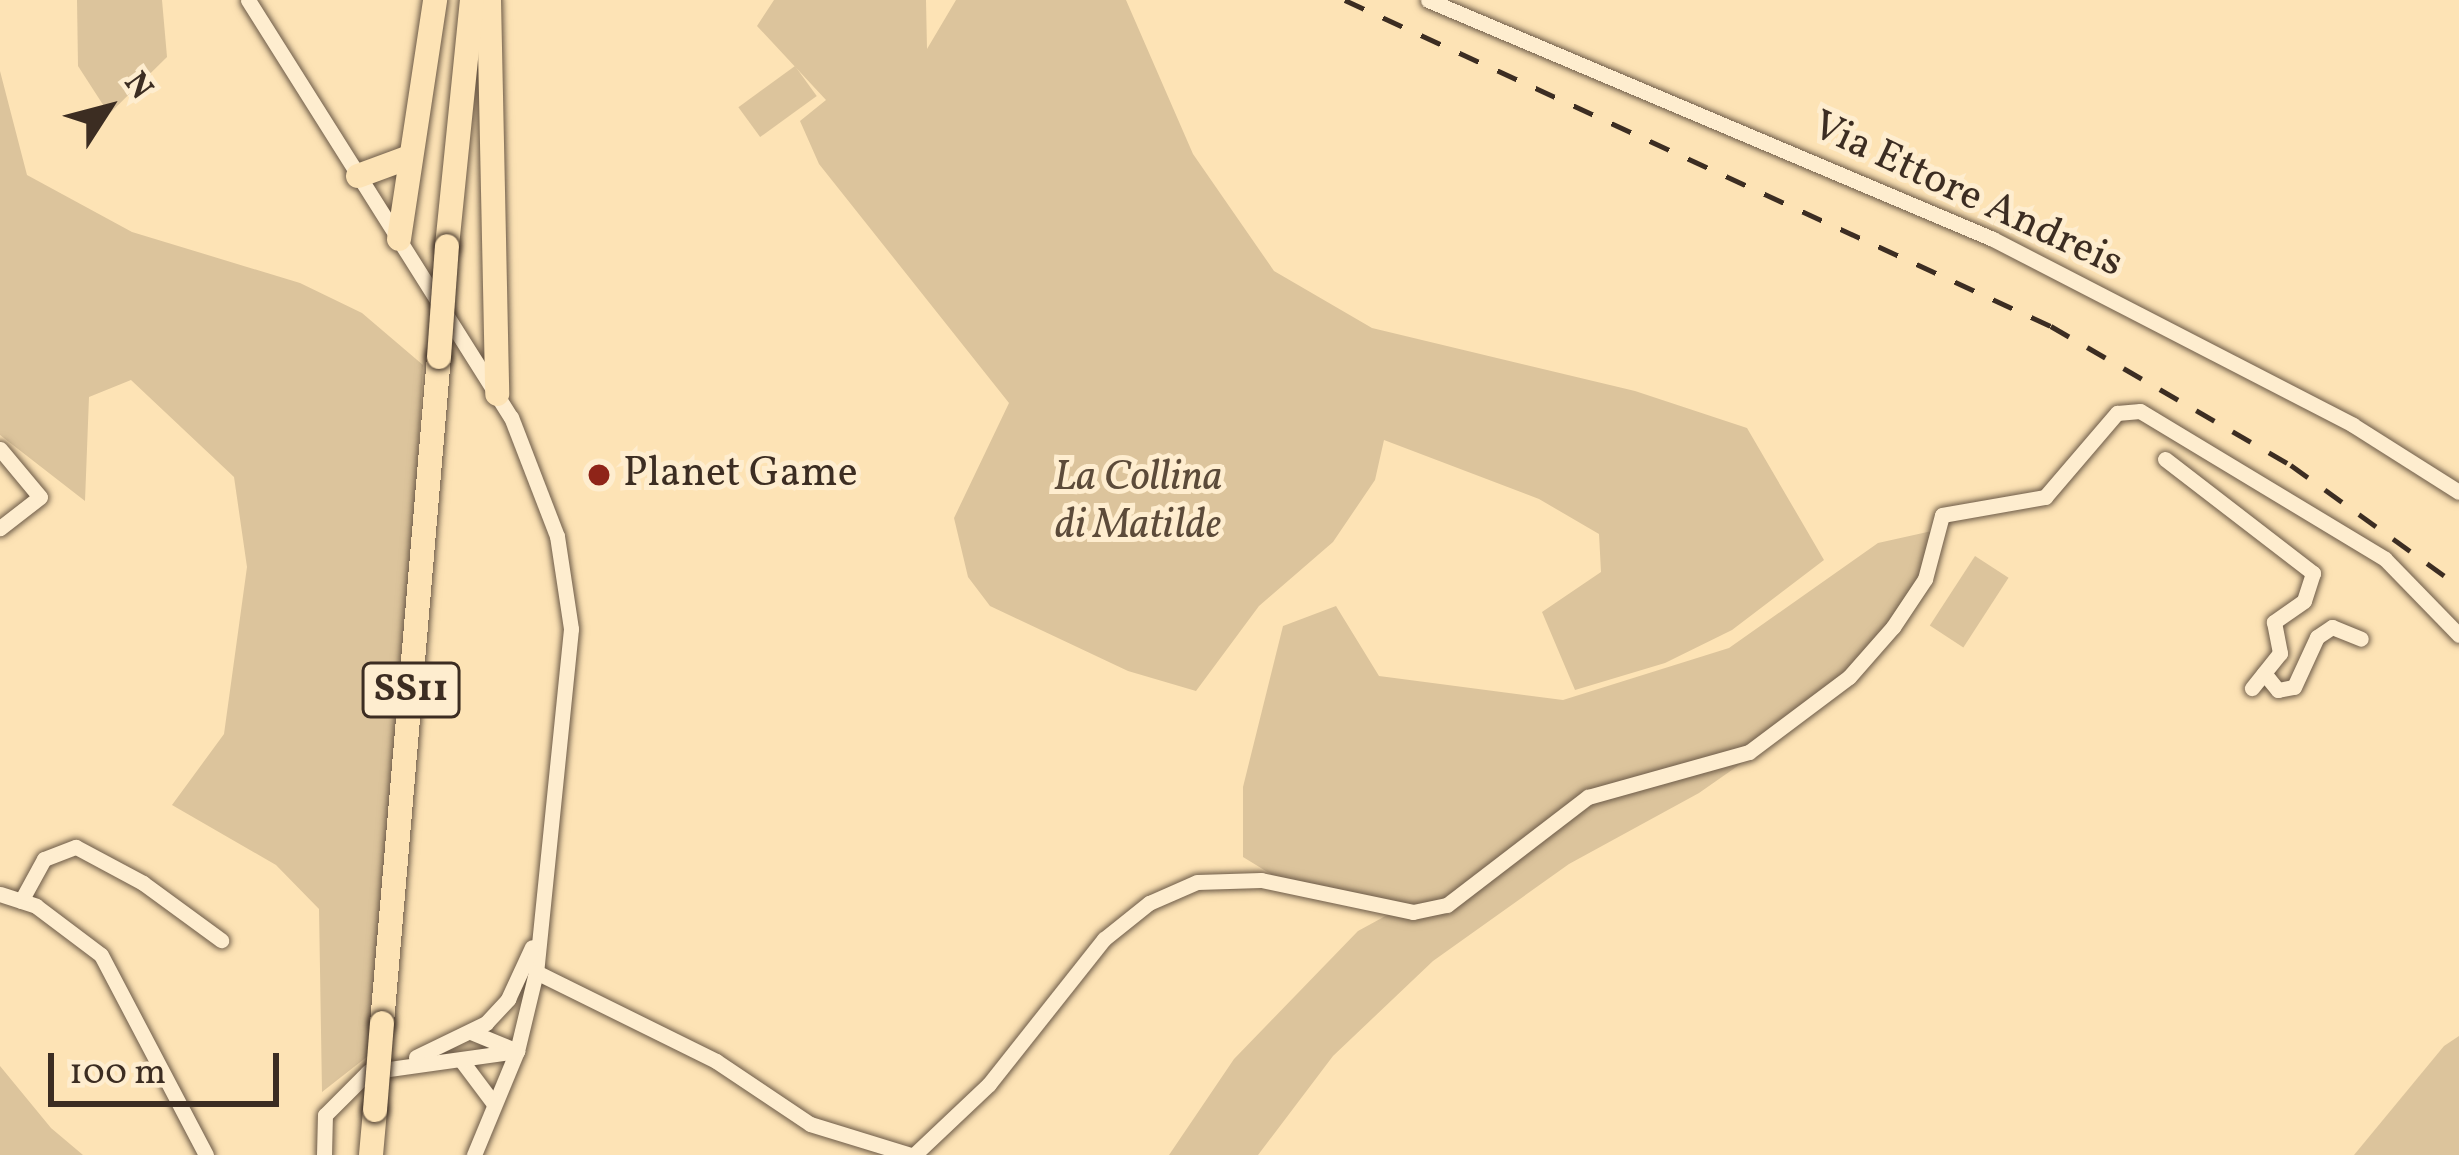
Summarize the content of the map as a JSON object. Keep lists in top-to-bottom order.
{
  "streets": {
    "highway": ["SS11"],
    "street": ["Via Ettore Andreis"]
  },
  "parks": ["La Collina di Matilde"],
  "places": ["Planet Game"],
  "scale_bar": "100 m",
  "north": "top right"
}
